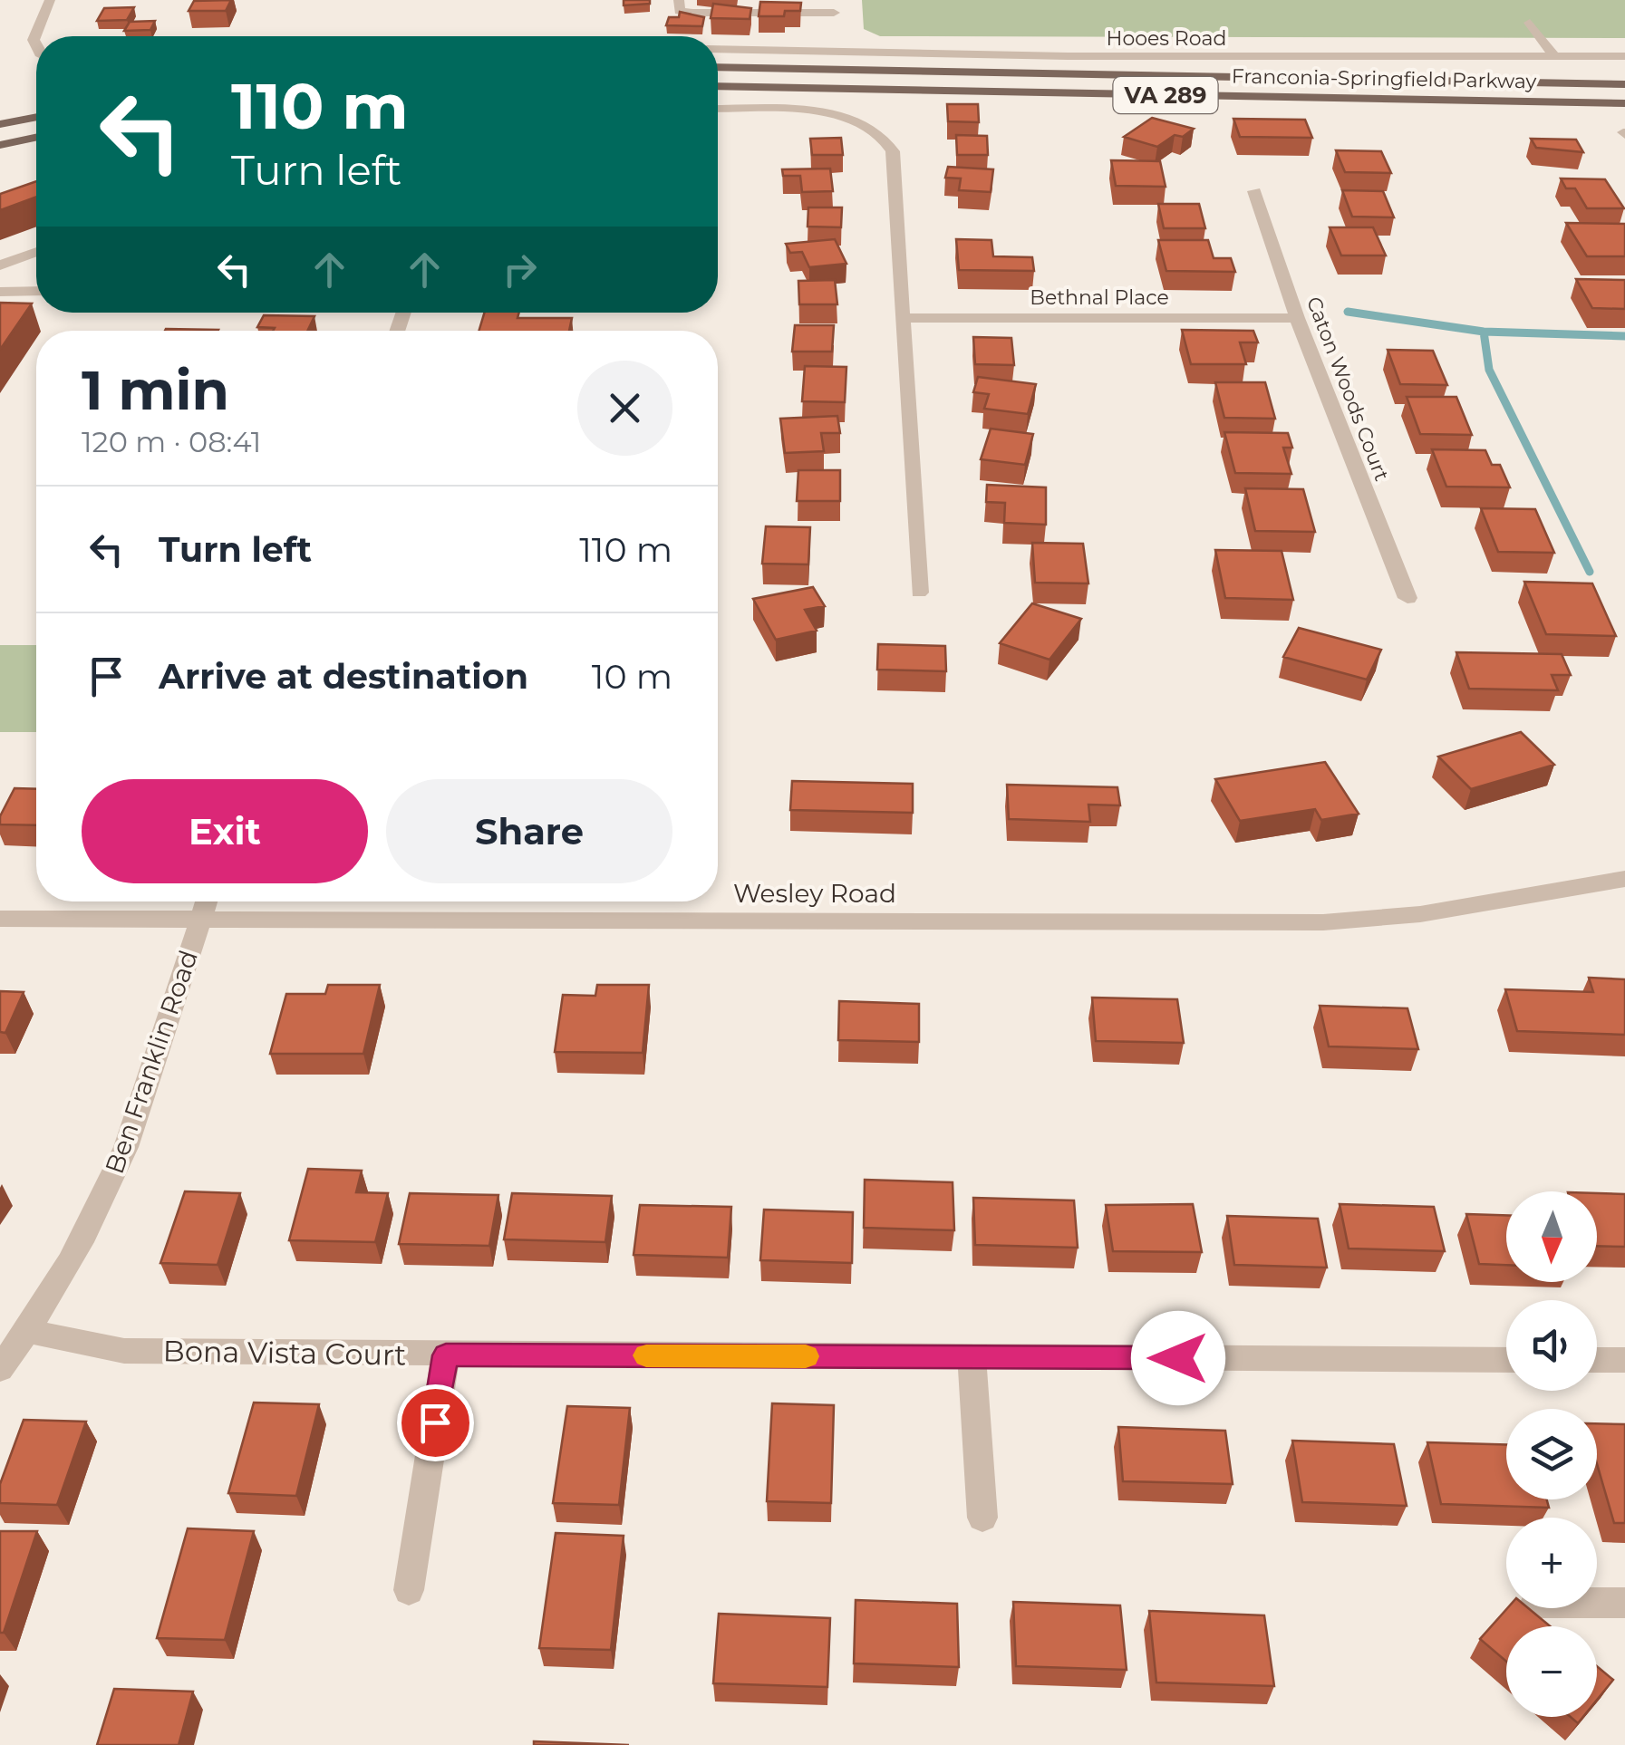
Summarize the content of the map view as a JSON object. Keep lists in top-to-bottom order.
{
  "streets": {
    "main road": ["Franconia-Springfield Parkway", "VA 289"],
    "street": [
      "Hooes Road",
      "Bethnal Place",
      "Caton Woods Court",
      "Wesley Road",
      "Ben Franklin Road",
      "Bona Vista Court"
    ]
  },
  "crossings": [
    ["Bethnal Place", "Caton Woods Court"],
    ["Wesley Road", "Ben Franklin Road"],
    ["Ben Franklin Road", "Bona Vista Court"]
  ],
  "north": "bottom",
  "page": {
    "turn": ["110 m", "Turn left"],
    "heading": ["1 min", "120 m · 08:41"],
    "list": [
      {
        "name": "Turn left",
        "value": "110 m"
      },
      {
        "name": "Arrive at destination",
        "value": "10 m"
      }
    ],
    "buttons": ["Exit", "Share"],
    "map_buttons": ["+", "−"]
  }
}
